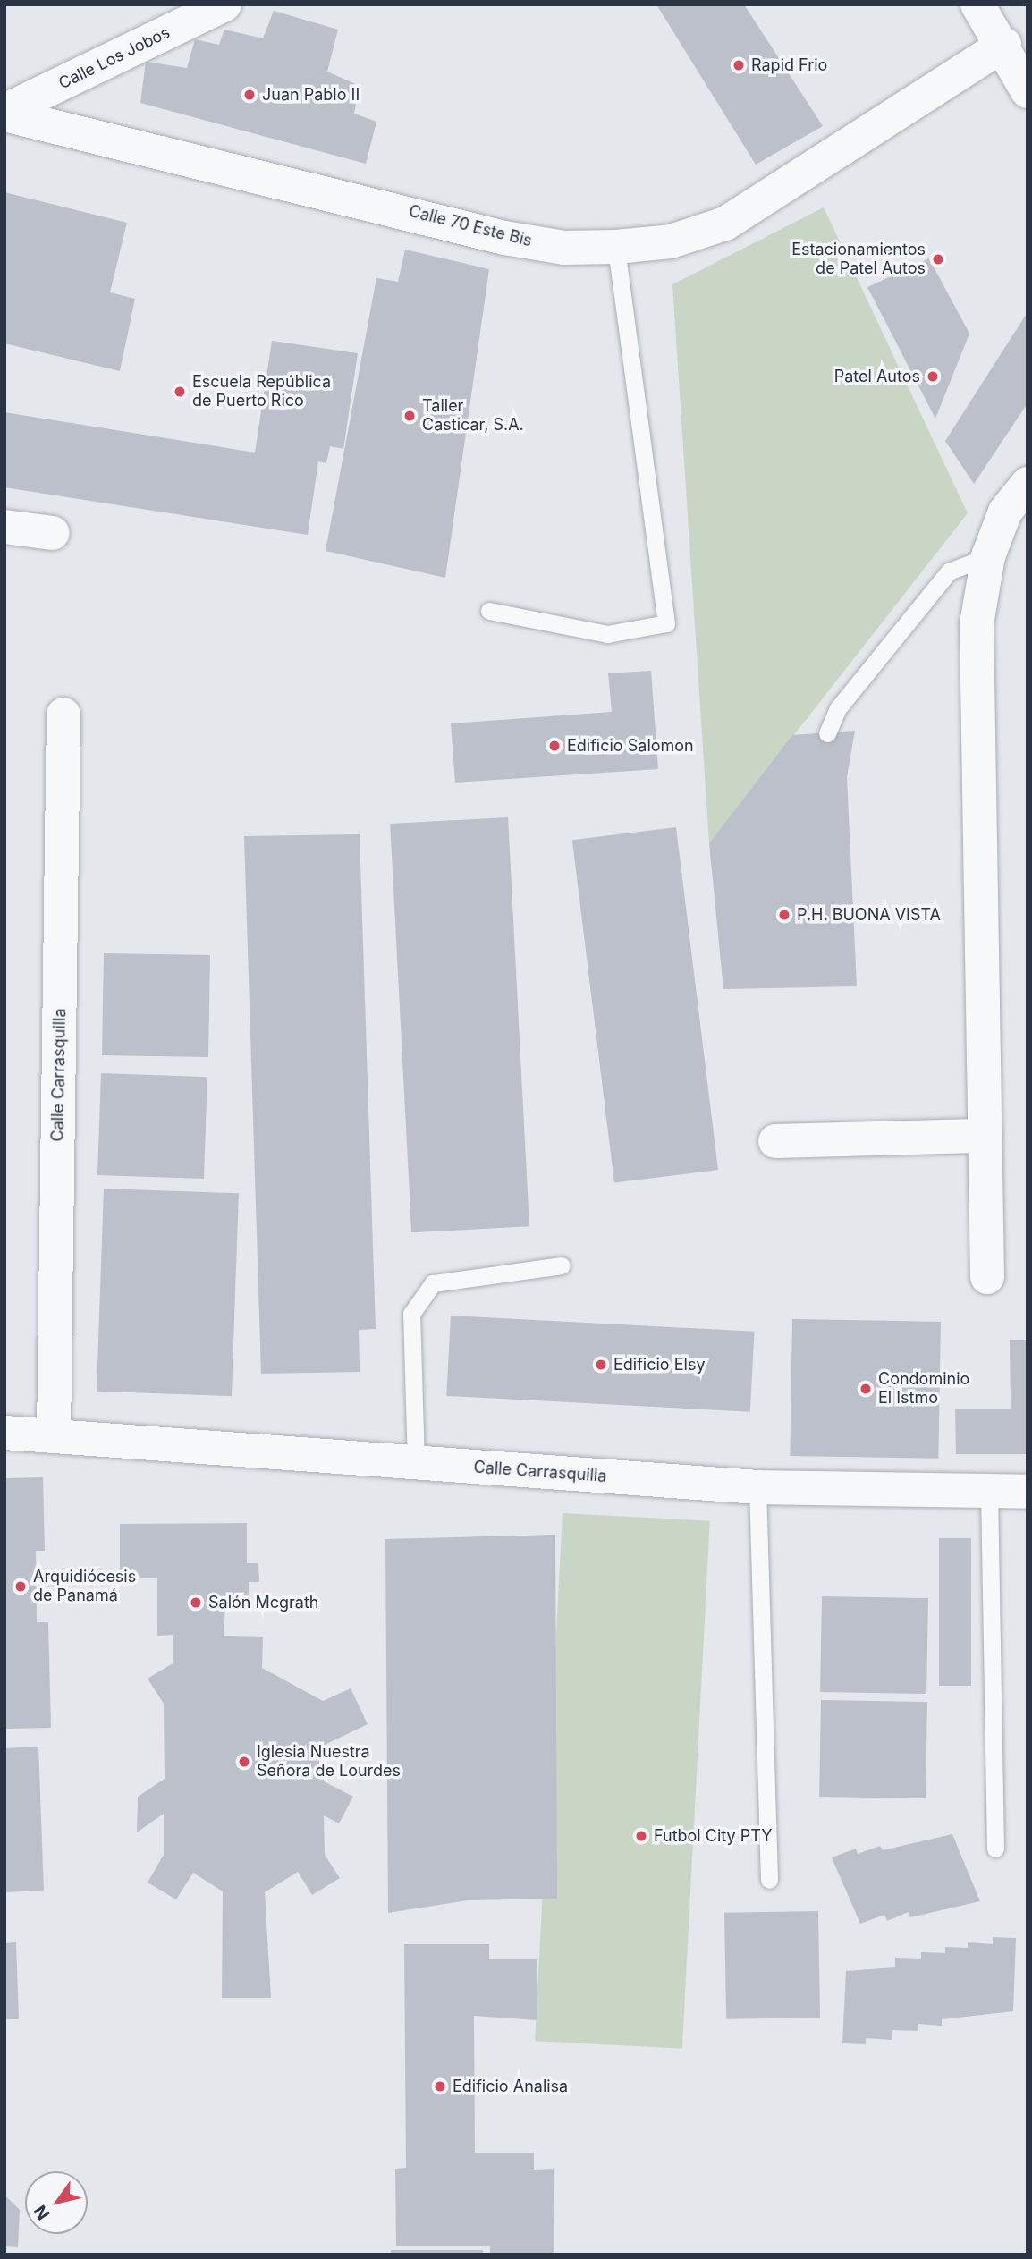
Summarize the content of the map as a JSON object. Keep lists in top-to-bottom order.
{
  "streets": {
    "street": ["Calle Los Jobos", "Calle 70 Este Bis", "Calle Carrasquilla"]
  },
  "crossings": [
    ["Calle Los Jobos", "Calle 70 Este Bis"]
  ],
  "places": [
    "Rapid Frio",
    "Juan Pablo II",
    "Estacionamientos de Patel Autos",
    "Patel Autos",
    "Escuela República de Puerto Rico",
    "Taller Casticar, S.A.",
    "Edificio Salomon",
    "P.H. BUONA VISTA",
    "Edificio Elsy",
    "Condominio El Istmo",
    "Arquidiócesis de Panamá",
    "Salón Mcgrath",
    "Iglesia Nuestra Señora de Lourdes",
    "Futbol City PTY",
    "Edificio Analisa"
  ],
  "north": "bottom left"
}
